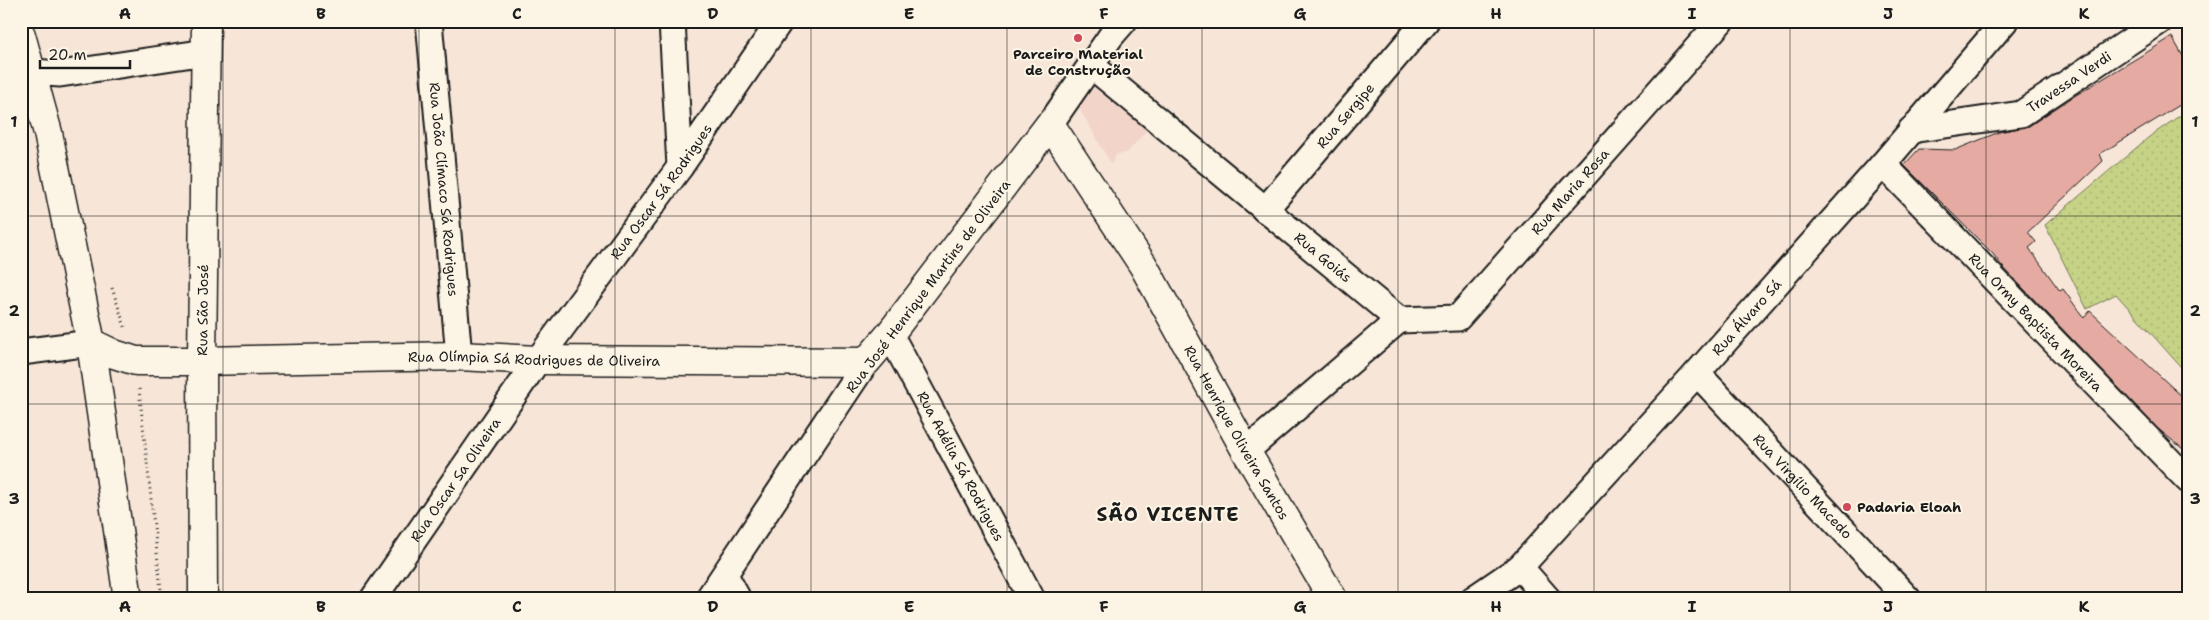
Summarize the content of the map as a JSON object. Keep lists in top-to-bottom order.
{
  "streets": {
    "street": [
      "Travessa Verdi",
      "Rua Sergipe",
      "Rua João Clímaco Sá Rodrigues",
      "Rua Oscar Sá Rodrigues",
      "Rua Maria Rosa",
      "Rua Goiás",
      "Rua José Henrique Martins de Oliveira",
      "Rua São José",
      "Rua Álvaro Sá",
      "Rua Ormy Baptista Moreira",
      "Rua Olímpia Sá Rodrigues de Oliveira",
      "Rua Henrique Oliveira Santos",
      "Rua Adélia Sá Rodrigues",
      "Rua Oscar Sa Oliveira",
      "Rua Virgílio Macedo"
    ]
  },
  "crossings": [
    ["Travessa Verdi", "Rua Álvaro Sá"],
    ["Rua Sergipe", "Rua Goiás"],
    ["Rua João Clímaco Sá Rodrigues", "Rua Olímpia Sá Rodrigues de Oliveira"],
    ["Rua Oscar Sá Rodrigues", "Rua Olímpia Sá Rodrigues de Oliveira"],
    ["Rua Oscar Sá Rodrigues", "Rua Oscar Sa Oliveira"],
    ["Rua Maria Rosa", "Rua Goiás"],
    ["Rua José Henrique Martins de Oliveira", "Rua Olímpia Sá Rodrigues de Oliveira"],
    ["Rua José Henrique Martins de Oliveira", "Rua Henrique Oliveira Santos"],
    ["Rua José Henrique Martins de Oliveira", "Rua Adélia Sá Rodrigues"],
    ["Rua São José", "Rua Olímpia Sá Rodrigues de Oliveira"],
    ["Rua Álvaro Sá", "Rua Ormy Baptista Moreira"],
    ["Rua Álvaro Sá", "Rua Virgílio Macedo"],
    ["Rua Olímpia Sá Rodrigues de Oliveira", "Rua Oscar Sa Oliveira"]
  ],
  "districts": ["SÃO VICENTE"],
  "places": ["Parceiro Material de Construção", "Padaria Eloah"],
  "scale_bar": "20 m",
  "grid": {
    "columns": [
      "A",
      "B",
      "C",
      "D",
      "E",
      "F",
      "G",
      "H",
      "I",
      "J",
      "K"
    ],
    "rows": ["1", "2", "3"]
  }
}
